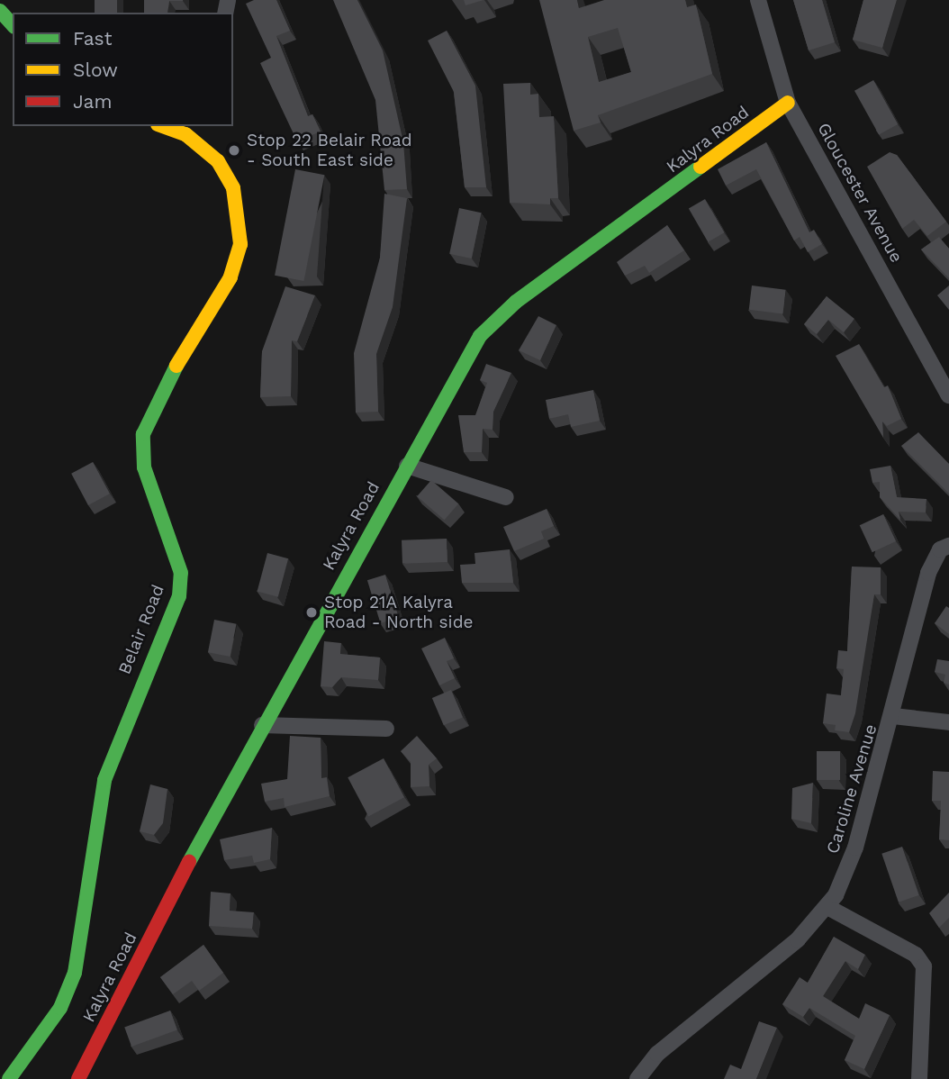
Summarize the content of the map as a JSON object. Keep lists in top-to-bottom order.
{
  "streets": {
    "street": [
      "Kalyra Road",
      "Gloucester Avenue",
      "Belair Road",
      "Caroline Avenue"
    ]
  },
  "crossings": [
    ["Kalyra Road", "Gloucester Avenue"]
  ],
  "places": ["Stop 22 Belair Road - South East side", "Stop 21A Kalyra Road - North side"],
  "legend": ["Fast", "Slow", "Jam"]
}
